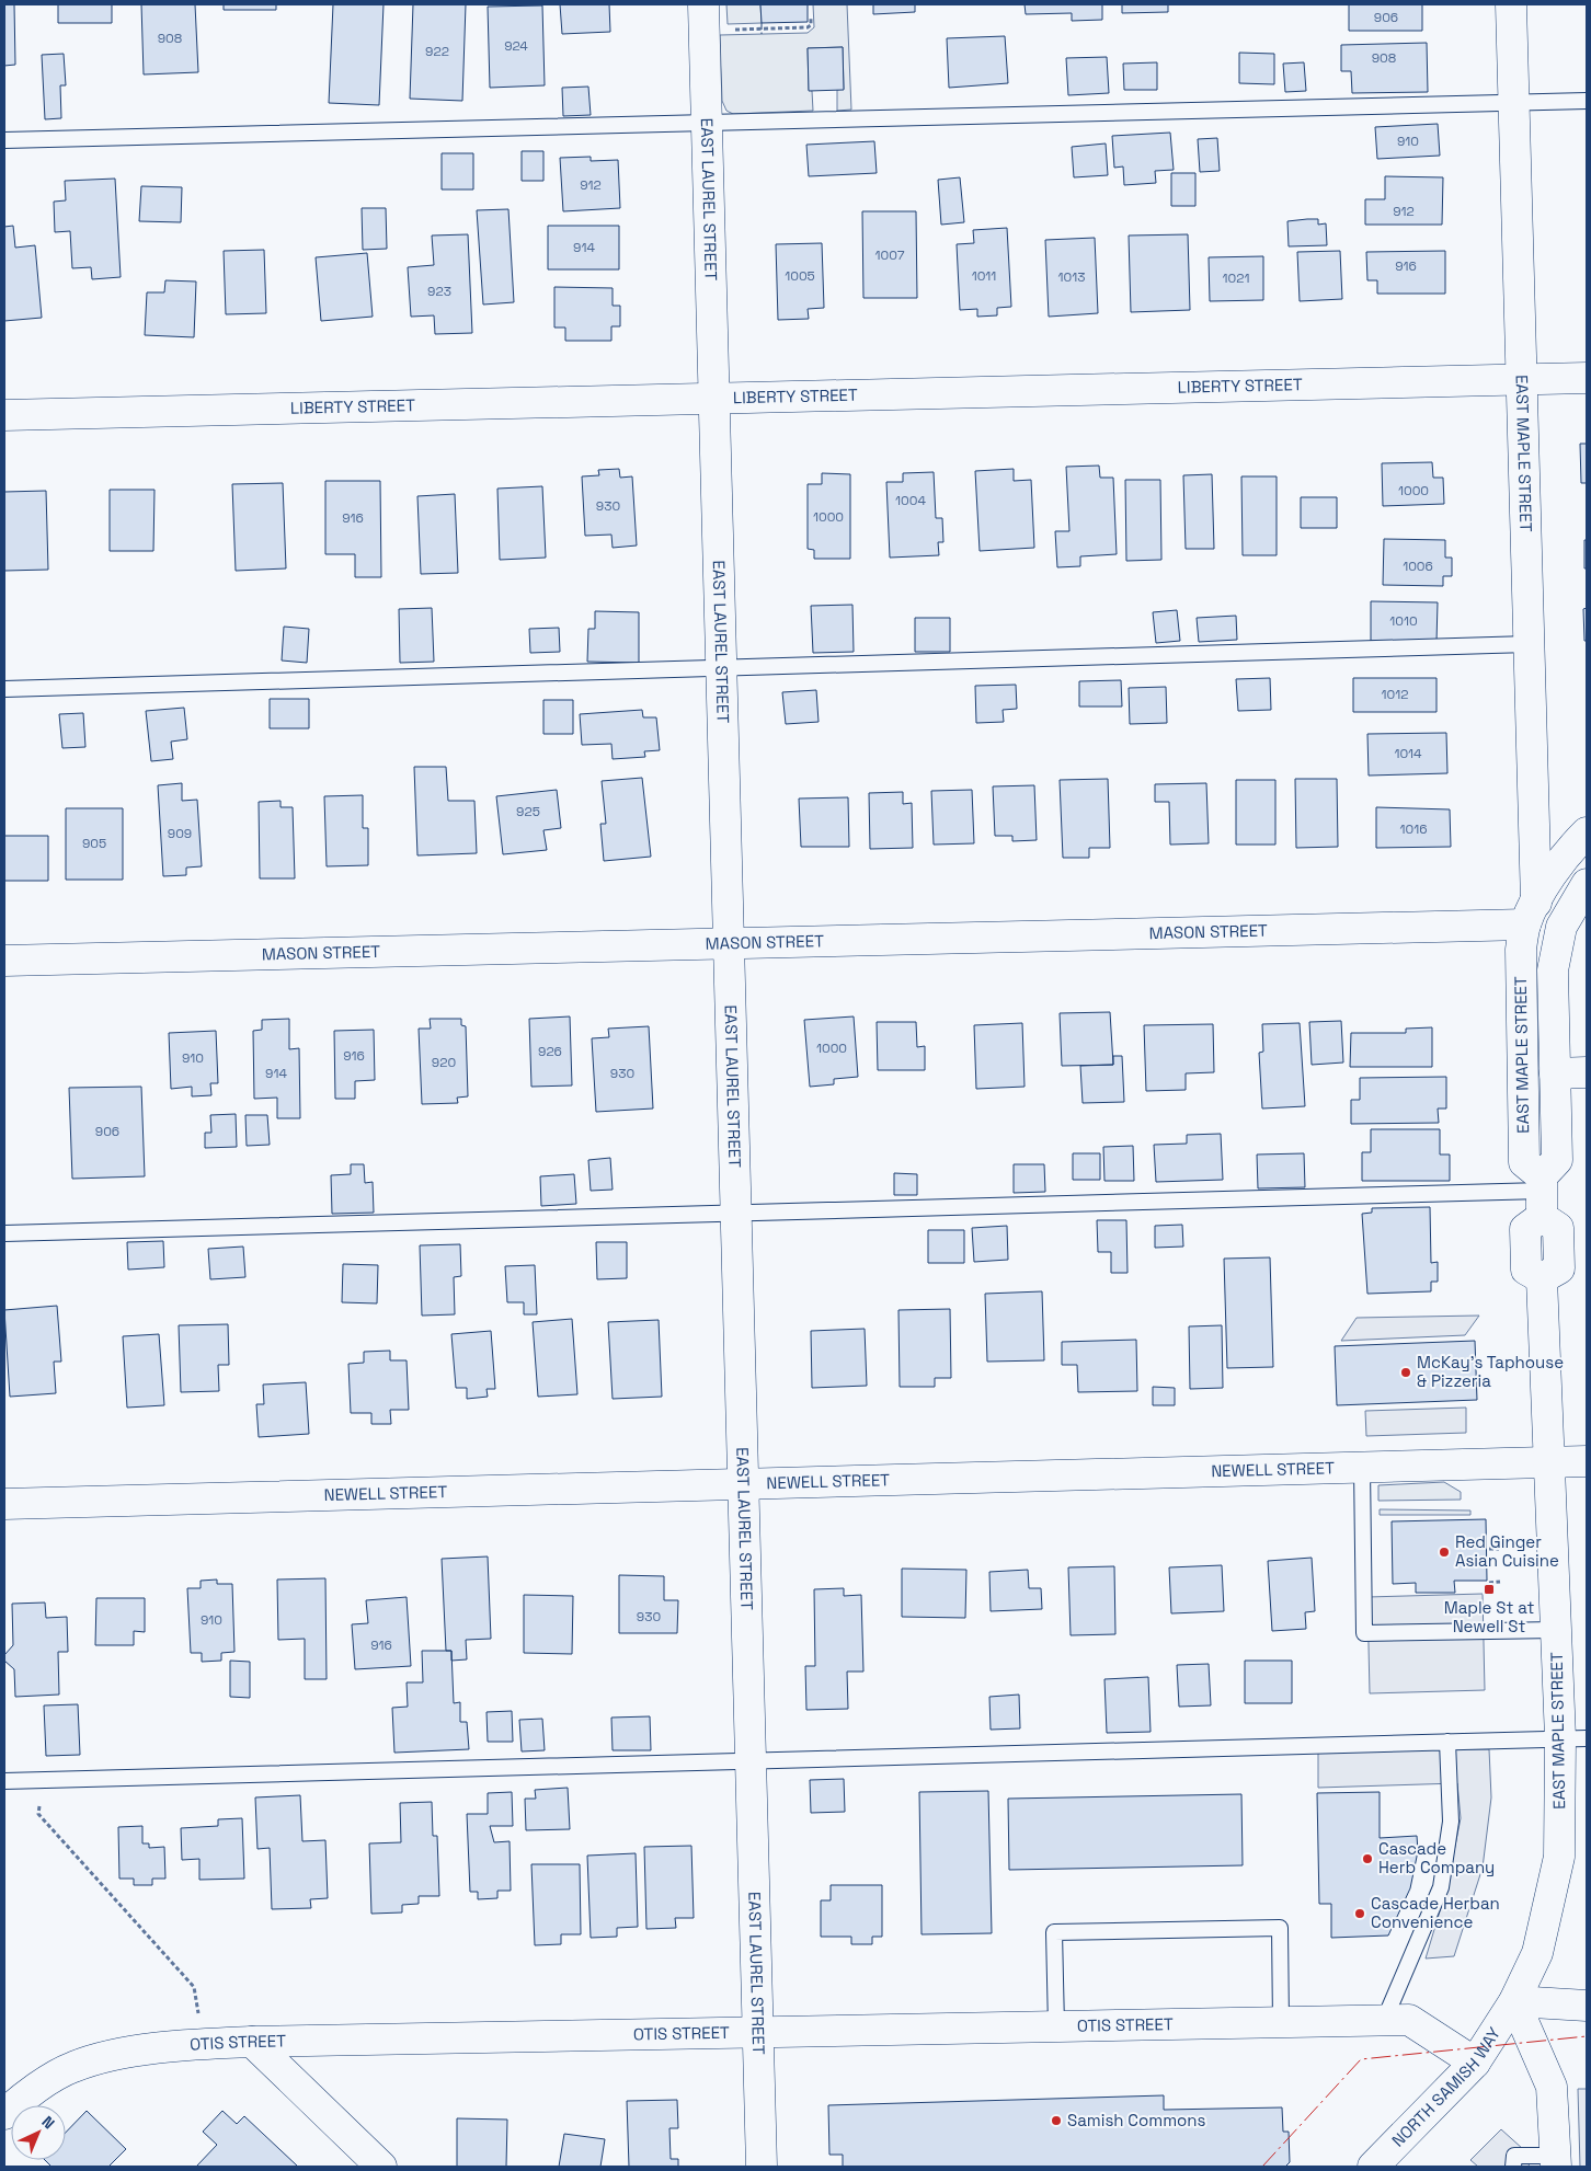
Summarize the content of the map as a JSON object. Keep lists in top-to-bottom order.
{
  "streets": {
    "street": [
      "EAST LAUREL STREET",
      "LIBERTY STREET",
      "EAST MAPLE STREET",
      "MASON STREET",
      "NEWELL STREET",
      "OTIS STREET",
      "NORTH SAMISH WAY"
    ]
  },
  "crossings": [
    ["EAST LAUREL STREET", "LIBERTY STREET"],
    ["EAST LAUREL STREET", "MASON STREET"],
    ["EAST LAUREL STREET", "NEWELL STREET"],
    ["EAST LAUREL STREET", "OTIS STREET"],
    ["LIBERTY STREET", "EAST MAPLE STREET"],
    ["EAST MAPLE STREET", "MASON STREET"],
    ["EAST MAPLE STREET", "NEWELL STREET"],
    ["EAST MAPLE STREET", "NORTH SAMISH WAY"],
    ["OTIS STREET", "NORTH SAMISH WAY"]
  ],
  "places": {
    "other": [
      "McKay’s Taphouse & Pizzeria",
      "Red Ginger Asian Cuisine",
      "Cascade Herb Company",
      "Cascade Herban Convenience",
      "Samish Commons"
    ],
    "transit": ["Maple St at Newell St"]
  },
  "house_numbers": [
    "906",
    "908",
    "924",
    "922",
    "908",
    "910",
    "912",
    "912",
    "914",
    "1007",
    "916",
    "1005",
    "1011",
    "1013",
    "1021",
    "923",
    "1000",
    "1004",
    "930",
    "1000",
    "916",
    "1006",
    "1010",
    "1012",
    "1014",
    "925",
    "1016",
    "909",
    "905",
    "1000",
    "926",
    "916",
    "910",
    "920",
    "914",
    "930",
    "906",
    "930",
    "910",
    "916"
  ],
  "north": "top right"
}
